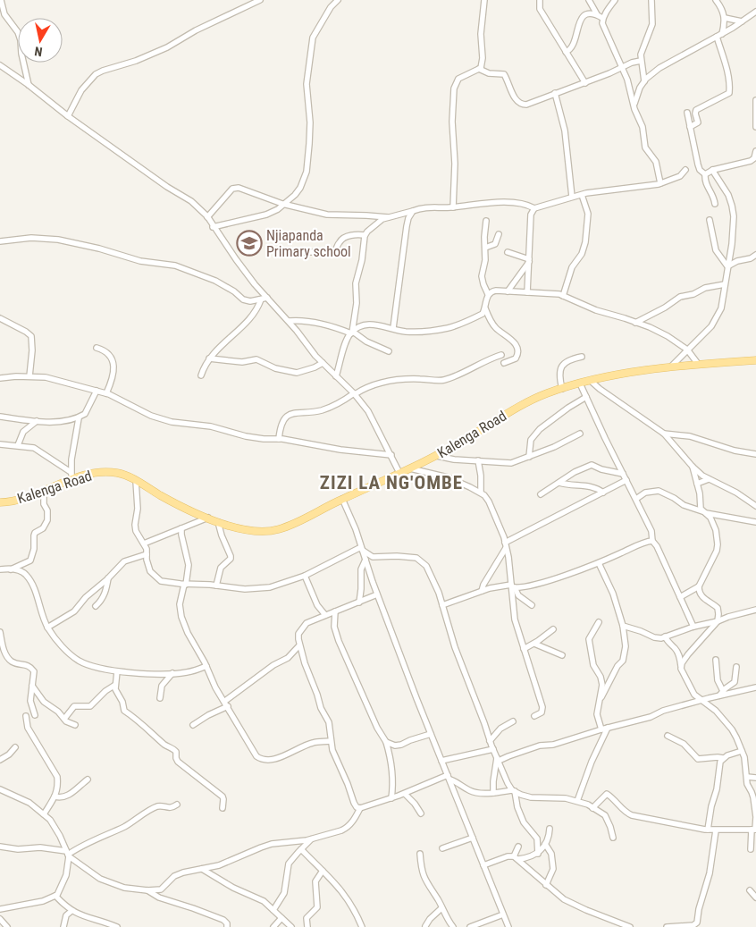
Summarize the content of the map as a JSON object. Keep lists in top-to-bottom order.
{
  "streets": {
    "main road": ["Kalenga Road"]
  },
  "districts": ["ZIZI LA NG'OMBE"],
  "places": {
    "school or university": ["Njiapanda Primary school"]
  },
  "north": "bottom"
}
